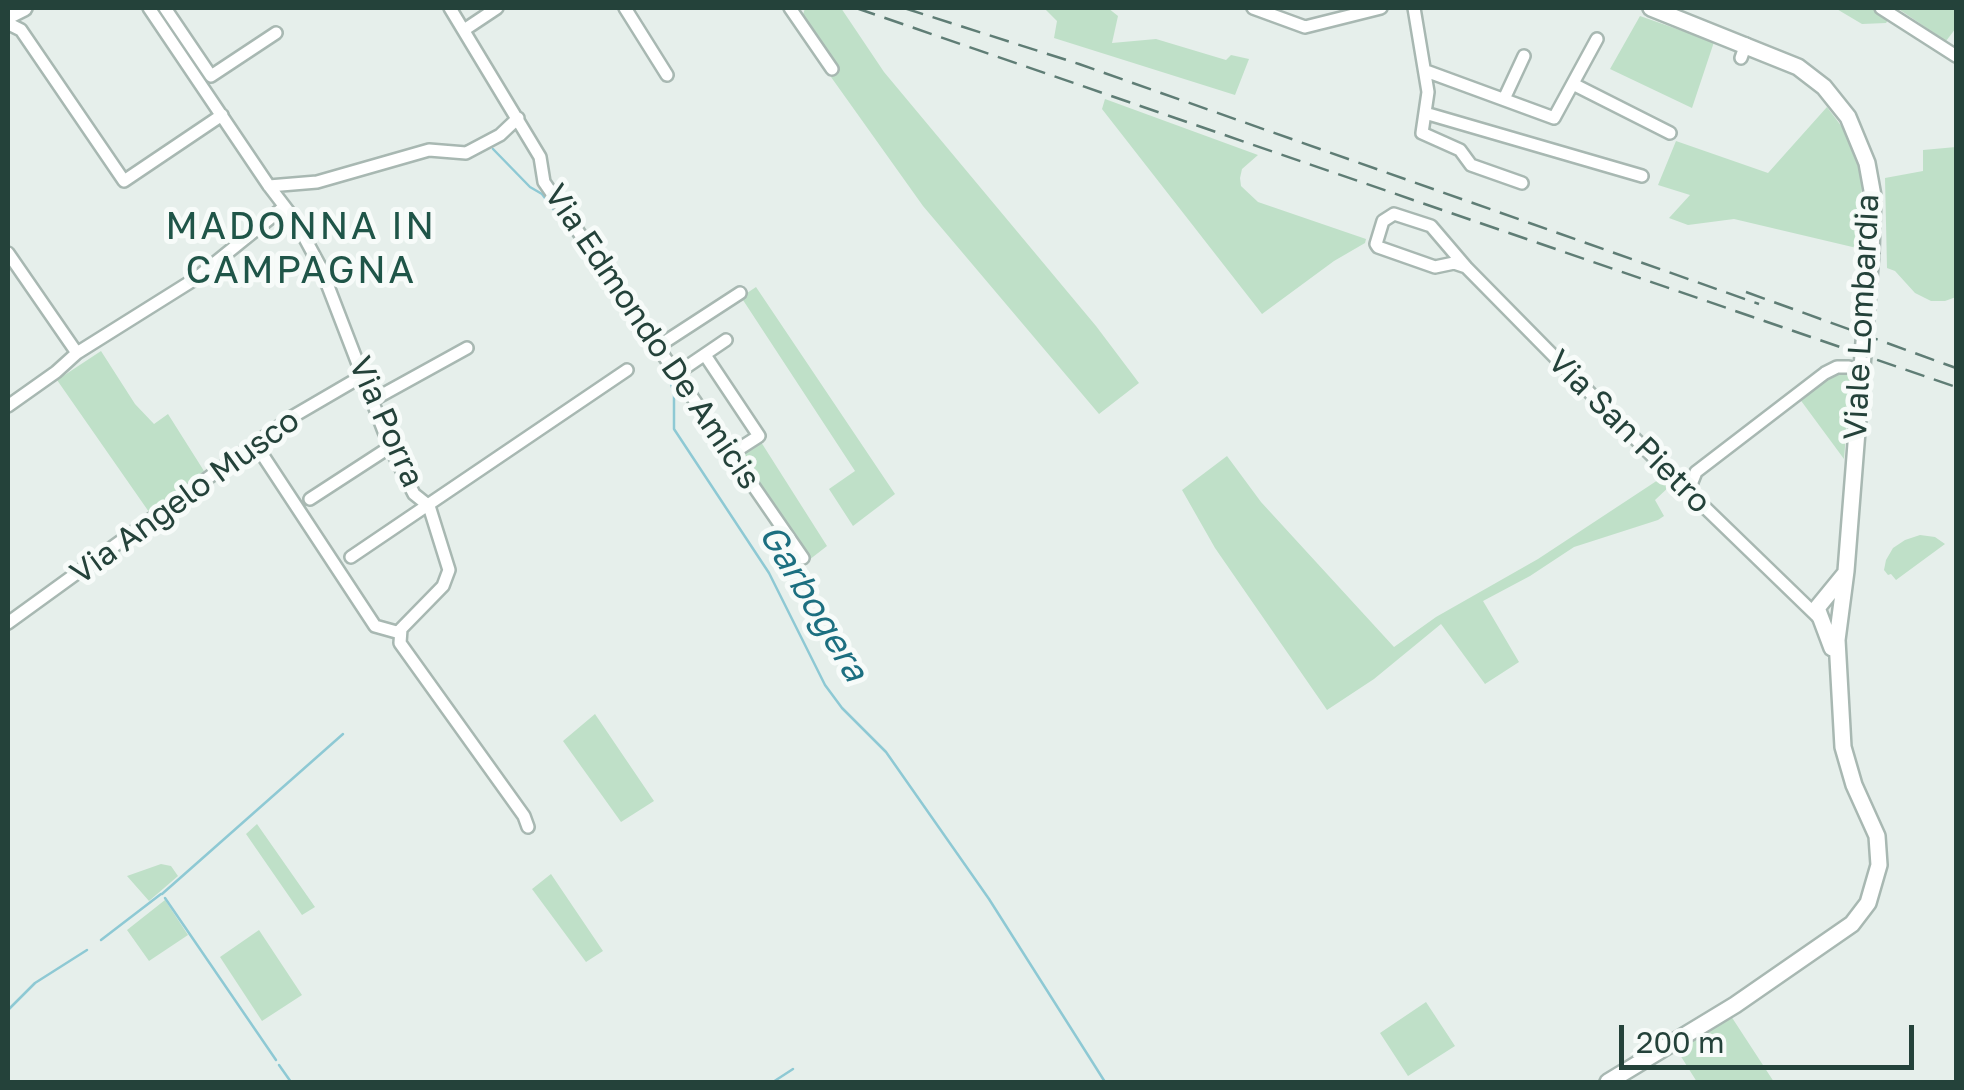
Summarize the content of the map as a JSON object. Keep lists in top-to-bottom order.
{
  "streets": {
    "street": [
      "Viale Lombardia",
      "Via Edmondo De Amicis",
      "Via Porra",
      "Via San Pietro",
      "Via Angelo Musco"
    ]
  },
  "crossings": [
    ["Viale Lombardia", "Via San Pietro"],
    ["Via Porra", "Via Angelo Musco"]
  ],
  "districts": ["MADONNA IN CAMPAGNA"],
  "water": ["Garbogera"],
  "scale_bar": "200 m"
}
